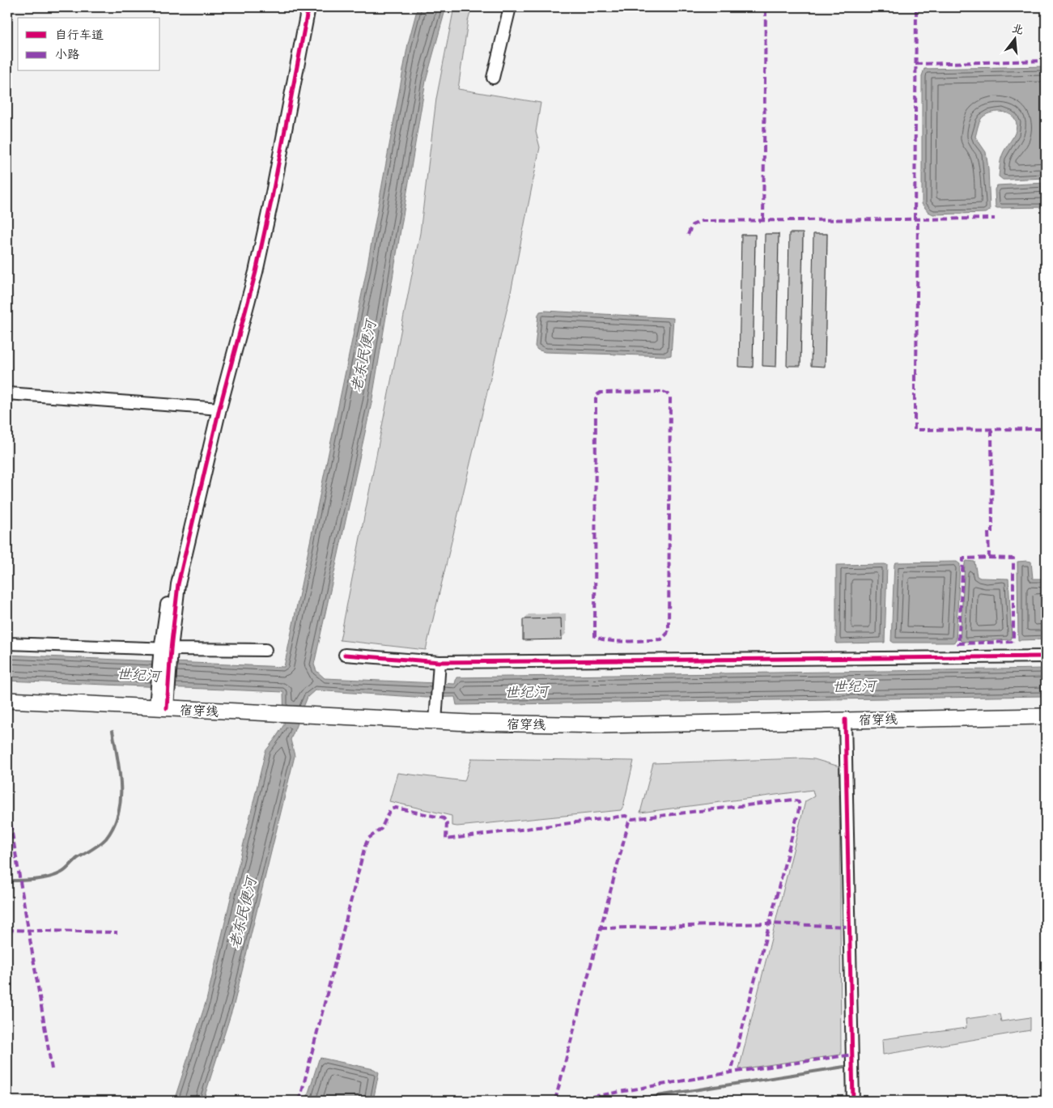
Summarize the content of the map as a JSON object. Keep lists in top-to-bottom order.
{
  "streets": {
    "main road": ["宿穿线"]
  },
  "water": ["老东民便河", "世纪河"],
  "legend": ["自行车道", "小路"],
  "north": "top"
}
